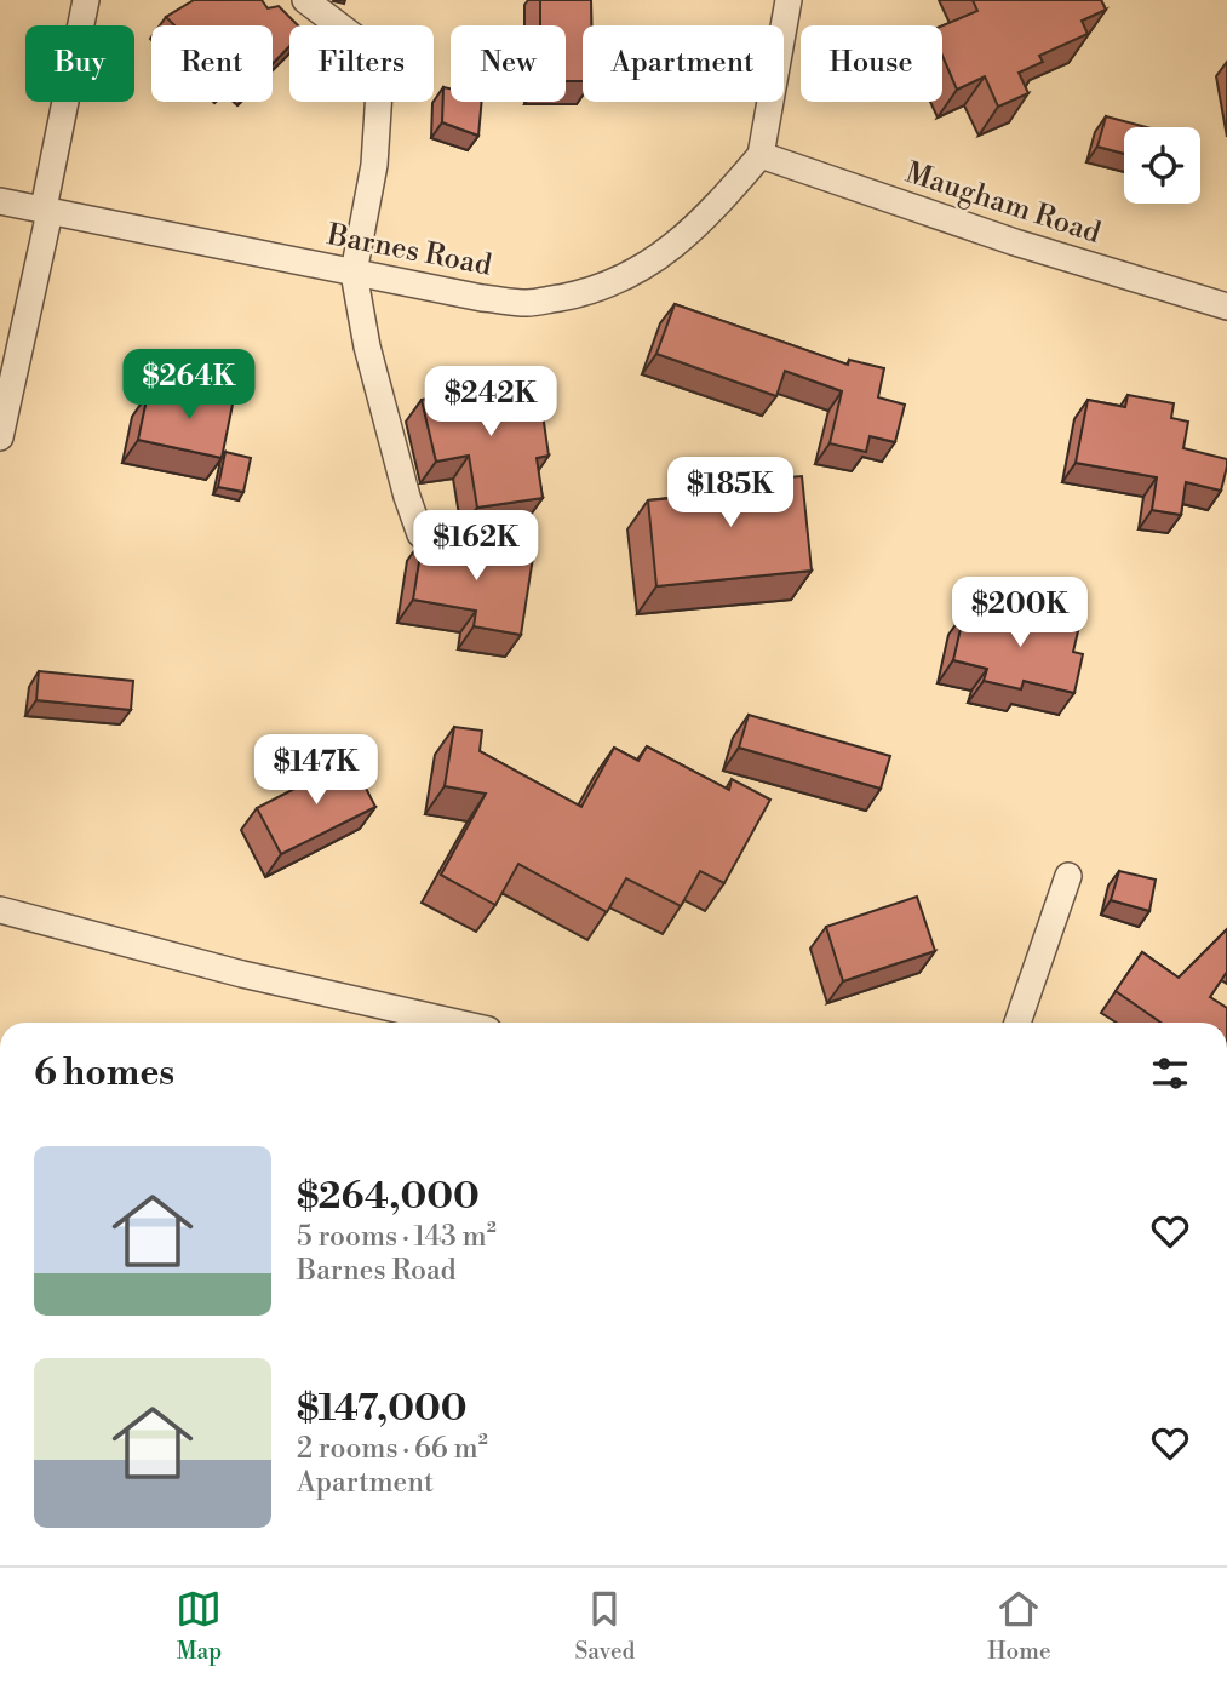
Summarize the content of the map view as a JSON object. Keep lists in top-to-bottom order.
{
  "streets": {
    "street": ["Maugham Road", "Barnes Road"]
  },
  "crossings": [
    ["Maugham Road", "Barnes Road"]
  ],
  "page": {
    "chip": [
      "Buy",
      "Rent",
      "Filters",
      "New",
      "Apartment",
      "House"
    ],
    "price": [
      "$264K",
      "$242K",
      "$185K",
      "$162K",
      "$200K",
      "$147K"
    ],
    "heading": "6 homes",
    "list": [
      {
        "name": "$264,000",
        "note": "5 rooms · 143 m² · Barnes Road"
      },
      {
        "name": "$147,000",
        "note": "2 rooms · 66 m² · Apartment"
      }
    ],
    "tabs": ["Map", "Saved", "Home"]
  }
}
